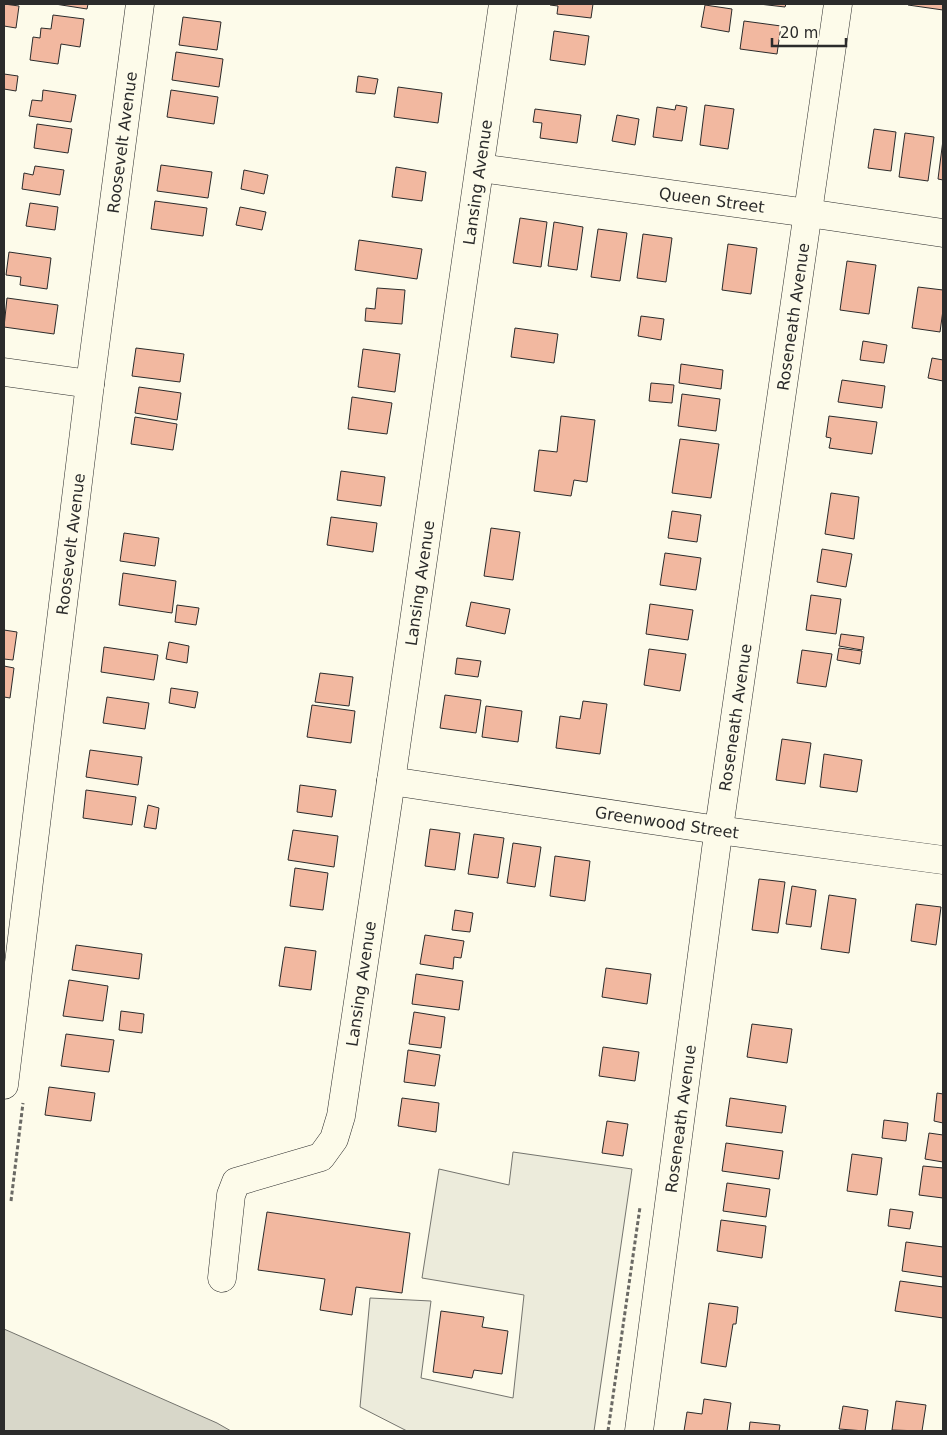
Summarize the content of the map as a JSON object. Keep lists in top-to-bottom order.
{
  "streets": {
    "street": [
      "Roosevelt Avenue",
      "Lansing Avenue",
      "Queen Street",
      "Roseneath Avenue",
      "Greenwood Street"
    ]
  },
  "crossings": [
    ["Lansing Avenue", "Queen Street"],
    ["Lansing Avenue", "Greenwood Street"],
    ["Queen Street", "Roseneath Avenue"],
    ["Roseneath Avenue", "Greenwood Street"]
  ],
  "scale_bar": "20 m"
}
